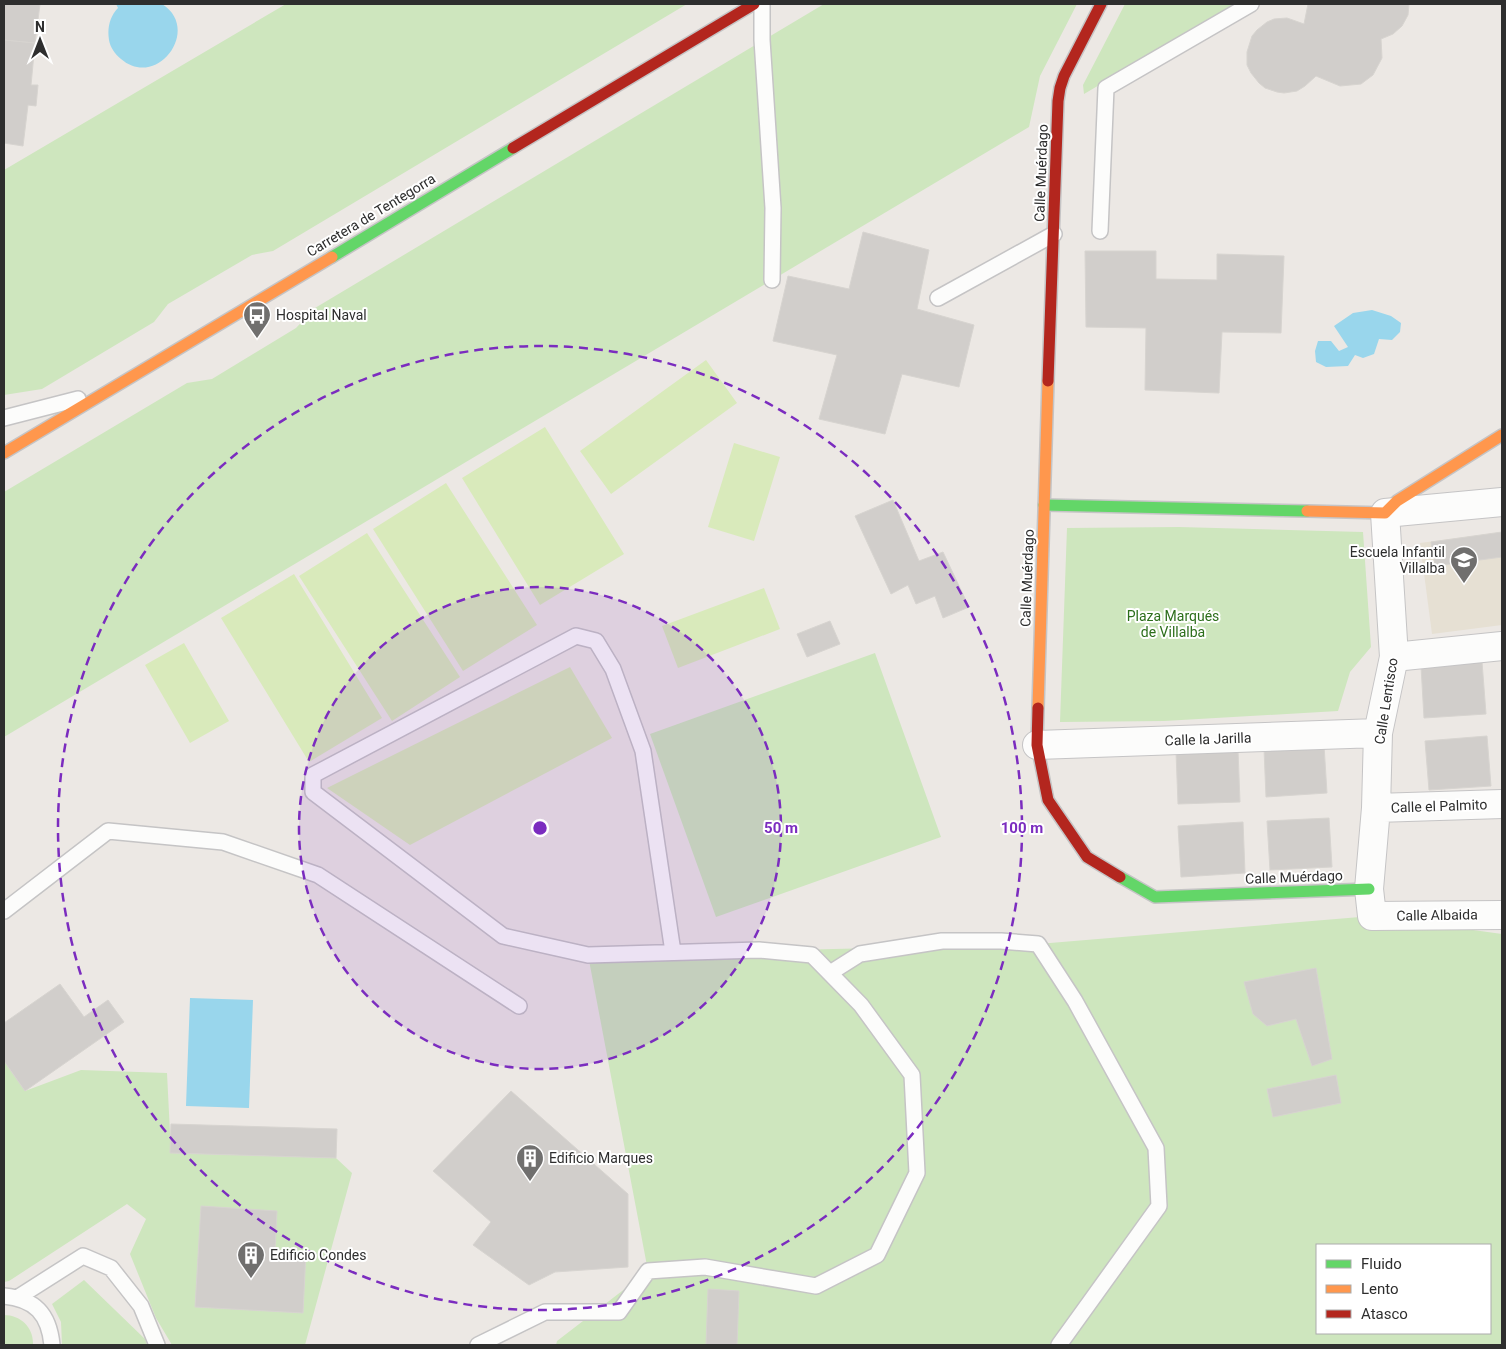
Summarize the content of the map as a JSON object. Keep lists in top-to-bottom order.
{
  "streets": {
    "street": [
      "Calle Muérdago",
      "Carretera de Tentegorra",
      "Calle Lentisco",
      "Calle la Jarilla",
      "Calle el Palmito",
      "Calle Albaida"
    ]
  },
  "crossings": [
    ["Calle Muérdago", "Calle Lentisco"],
    ["Calle Muérdago", "Calle la Jarilla"],
    ["Calle Lentisco", "Calle la Jarilla"],
    ["Calle Lentisco", "Calle el Palmito"],
    ["Calle Lentisco", "Calle Albaida"]
  ],
  "parks": ["Plaza Marqués de Villalba"],
  "places": {
    "bus stop": ["Hospital Naval"],
    "school or university": ["Escuela Infantil Villalba"],
    "building": ["Edificio Marques", "Edificio Condes"]
  },
  "legend": ["Fluido", "Lento", "Atasco"],
  "north": "top",
  "rings": ["50 m", "100 m"]
}
